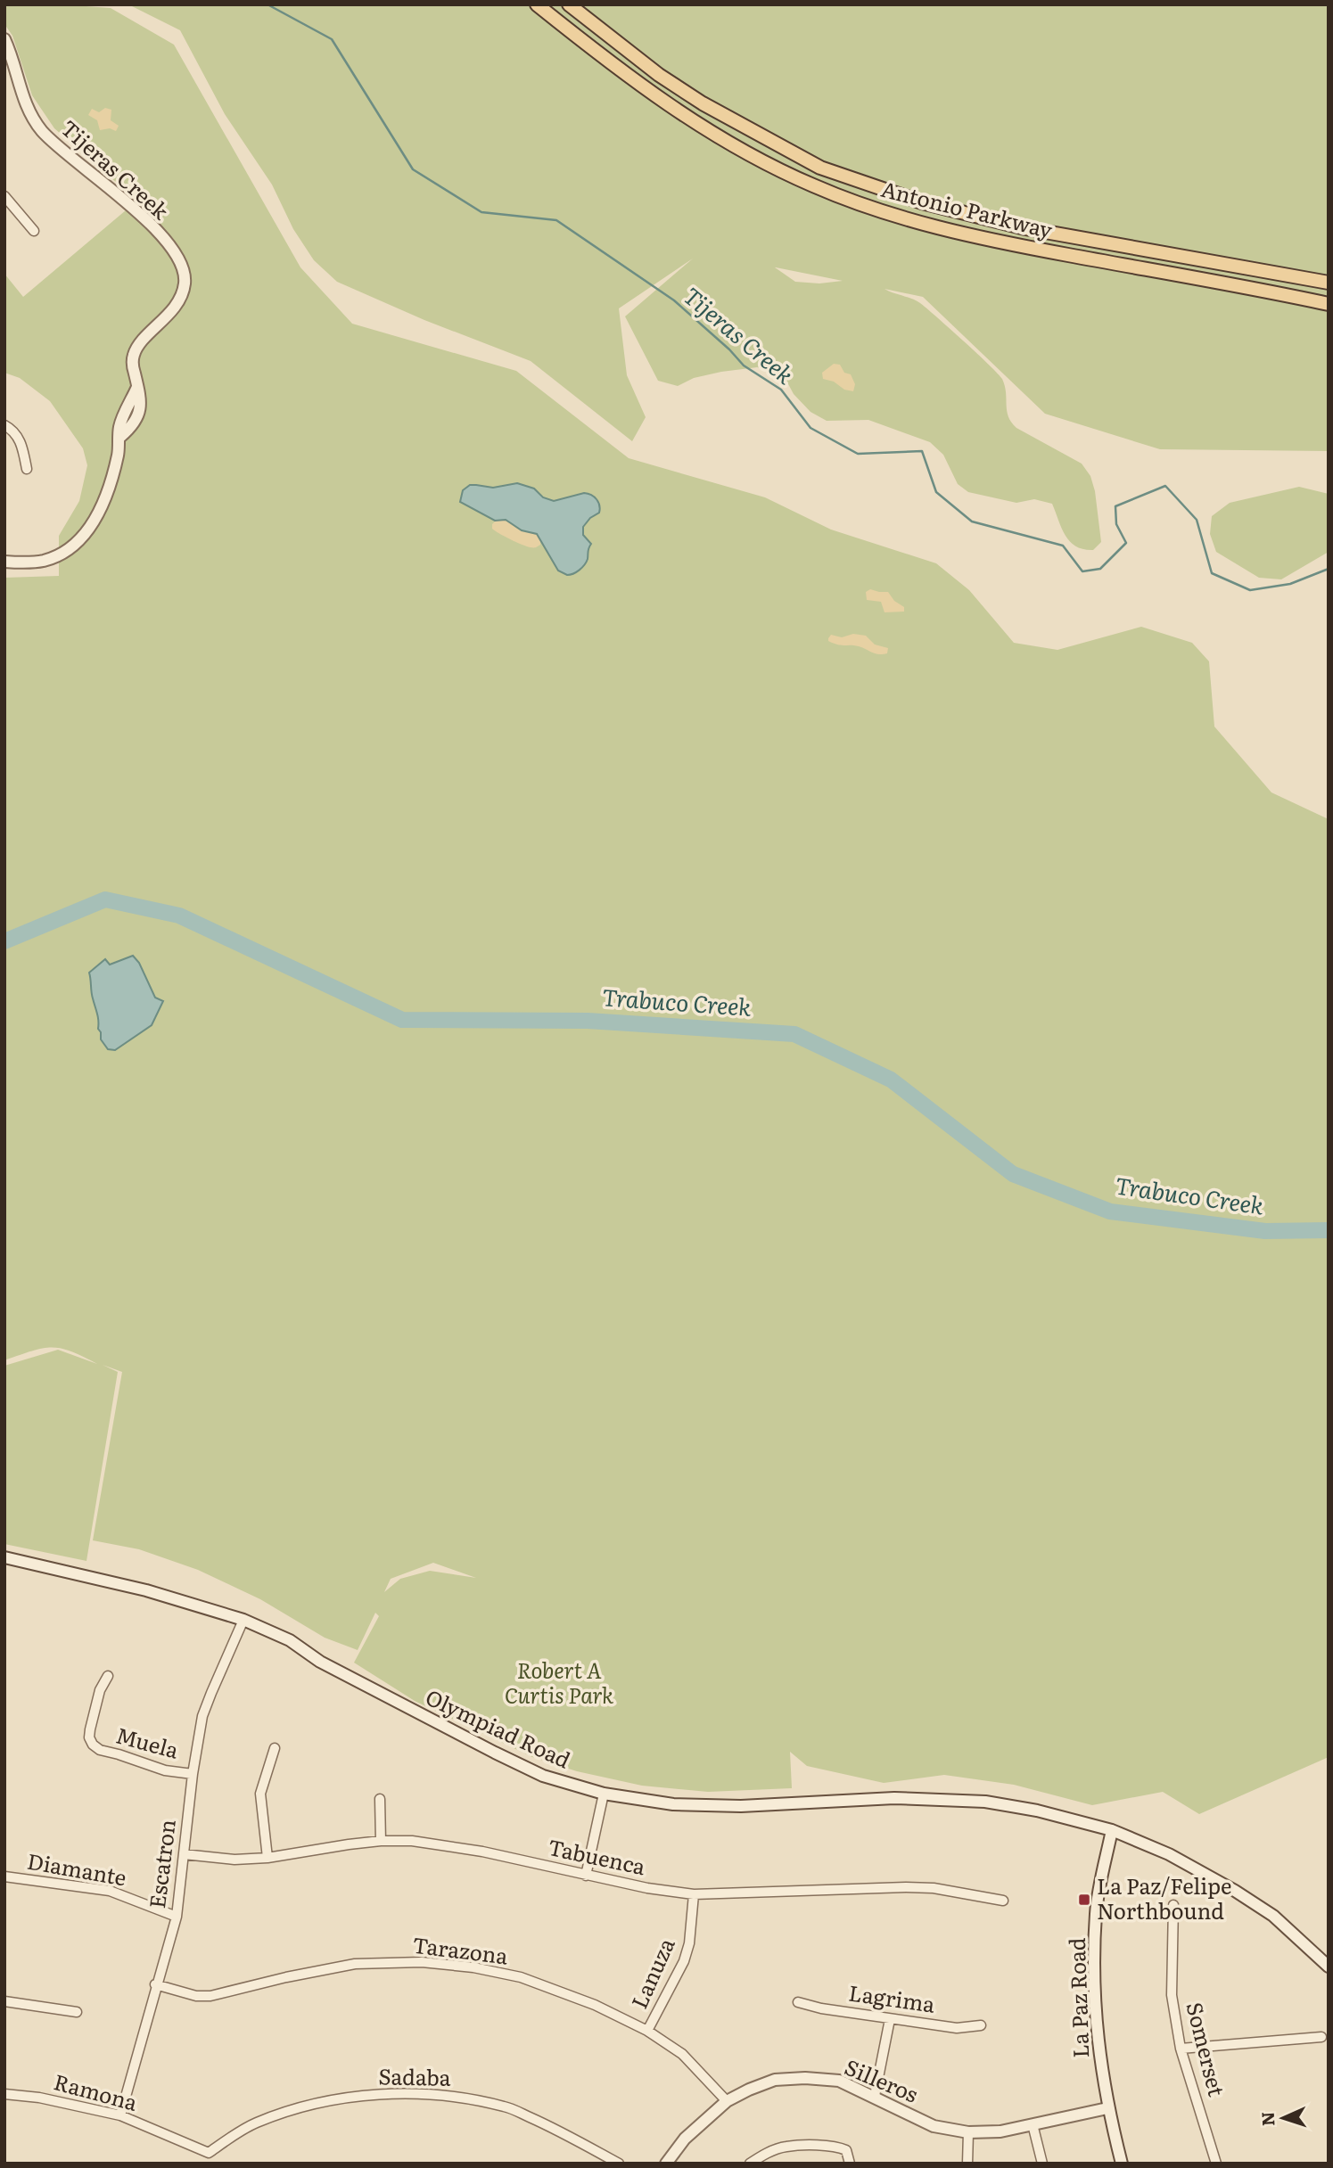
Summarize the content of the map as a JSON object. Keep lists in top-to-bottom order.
{
  "streets": {
    "main road": [
      "Tijeras Creek",
      "Antonio Parkway",
      "Olympiad Road",
      "La Paz Road",
      "Silleros"
    ],
    "street": [
      "Muela",
      "Tabuenca",
      "Escatron",
      "Diamante",
      "Tarazona",
      "Lanuza",
      "Lagrima",
      "Somerset",
      "Sadaba",
      "Ramona"
    ]
  },
  "crossings": [
    ["Olympiad Road", "Escatron"],
    ["Olympiad Road", "La Paz Road"],
    ["Muela", "Escatron"],
    ["Tabuenca", "Escatron"],
    ["Tabuenca", "Lanuza"],
    ["Escatron", "Diamante"],
    ["Escatron", "Tarazona"],
    ["Escatron", "Ramona"],
    ["Tarazona", "Lanuza"],
    ["Tarazona", "Silleros"],
    ["La Paz Road", "Silleros"],
    ["Sadaba", "Ramona"]
  ],
  "water": ["Tijeras Creek", "Trabuco Creek"],
  "parks": ["Robert A Curtis Park"],
  "places": {
    "transit": ["La Paz/Felipe Northbound"]
  },
  "north": "left"
}
